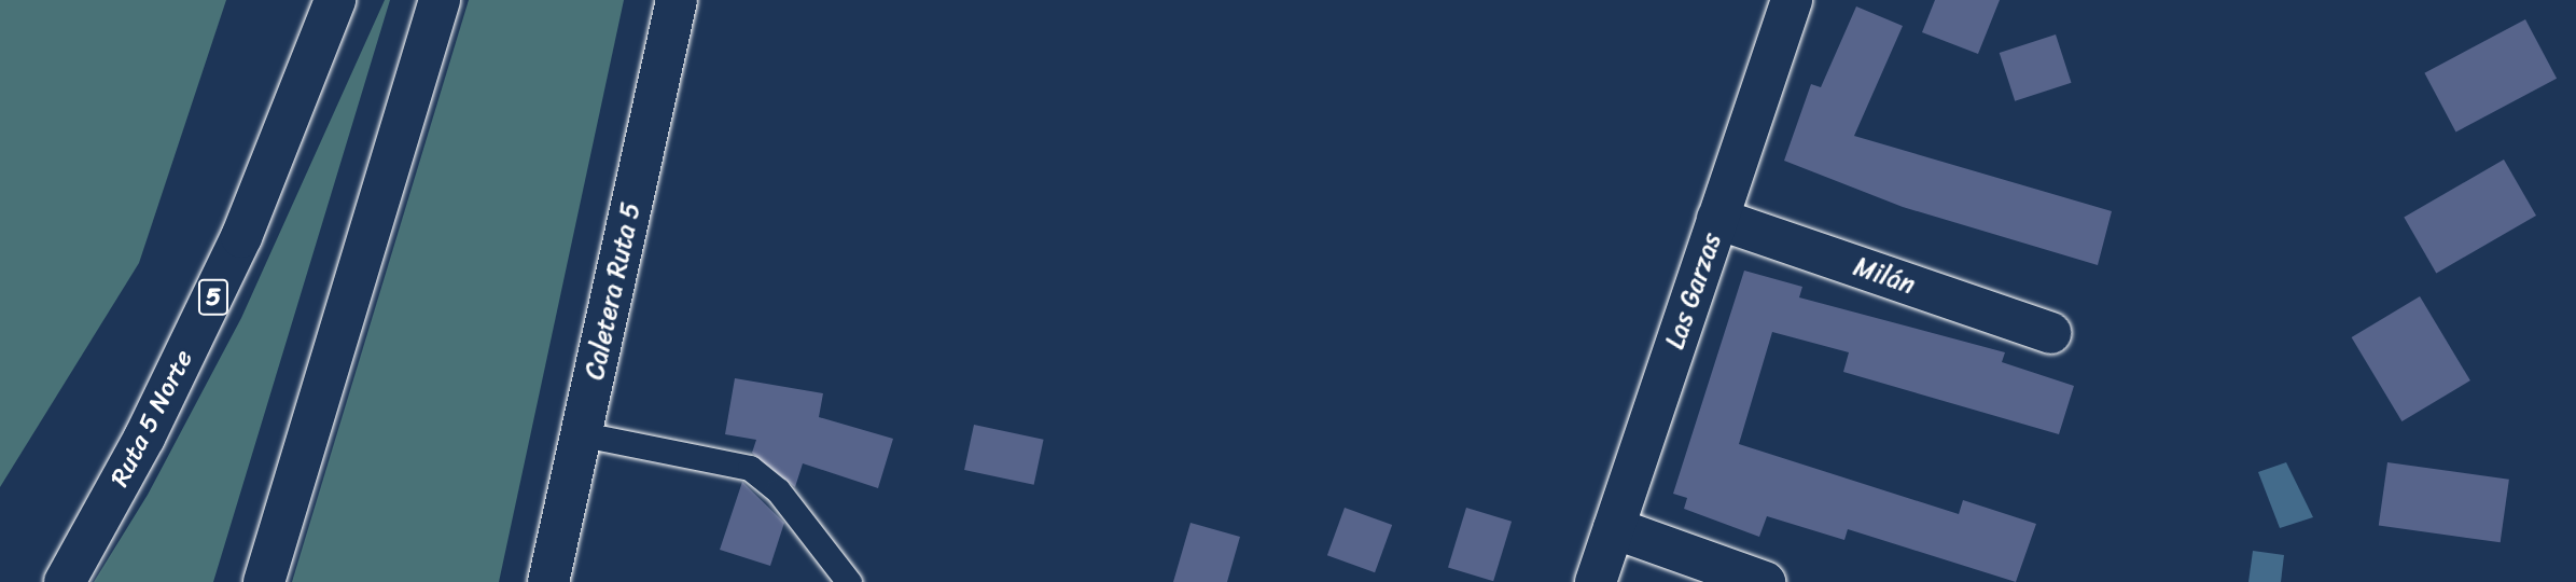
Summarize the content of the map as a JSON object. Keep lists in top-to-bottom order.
{
  "streets": {
    "main road": [
      "Milán",
      "Caletera Ruta 5",
      "Las Garzas",
      "5",
      "Ruta 5 Norte"
    ]
  },
  "crossings": [
    ["Milán", "Las Garzas"]
  ]
}
